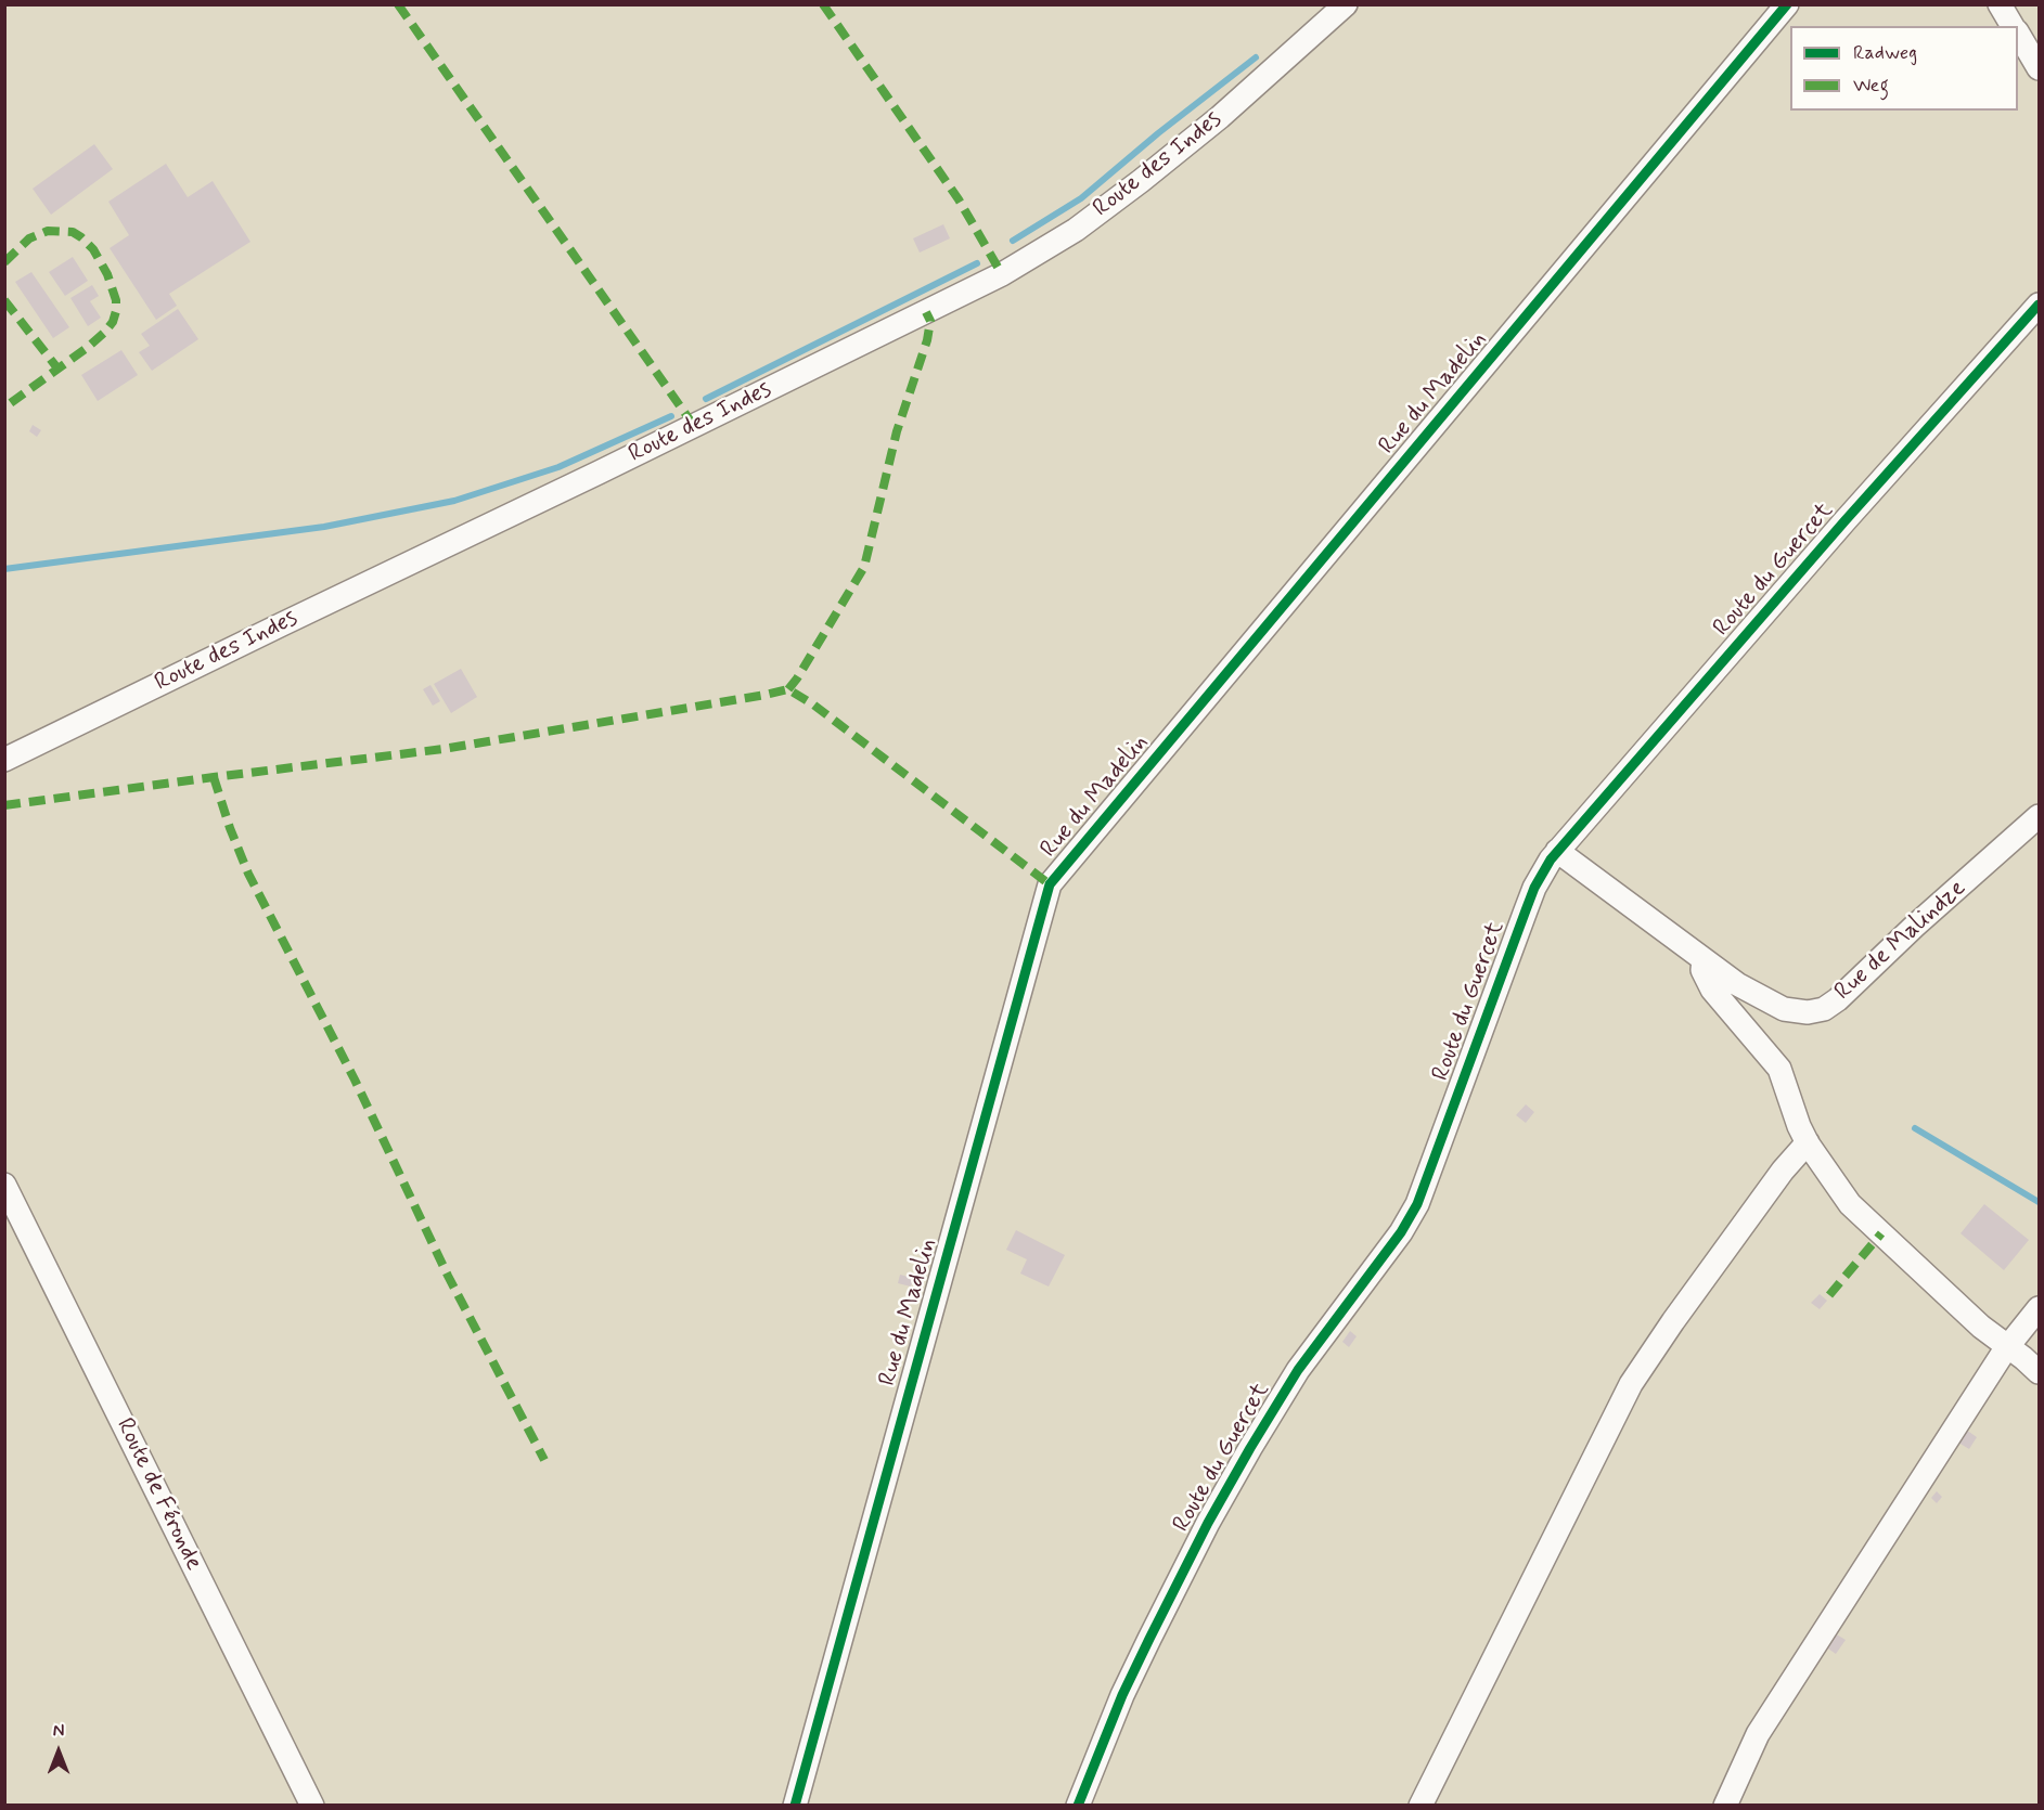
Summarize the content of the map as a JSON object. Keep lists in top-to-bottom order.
{
  "streets": {
    "street": [
      "Route des Indes",
      "Rue du Madelin",
      "Route du Guercet",
      "Rue de Malindze",
      "Route de Féronde"
    ]
  },
  "crossings": [
    ["Route du Guercet", "Rue de Malindze"]
  ],
  "legend": ["Radweg", "Weg"],
  "north": "top"
}
